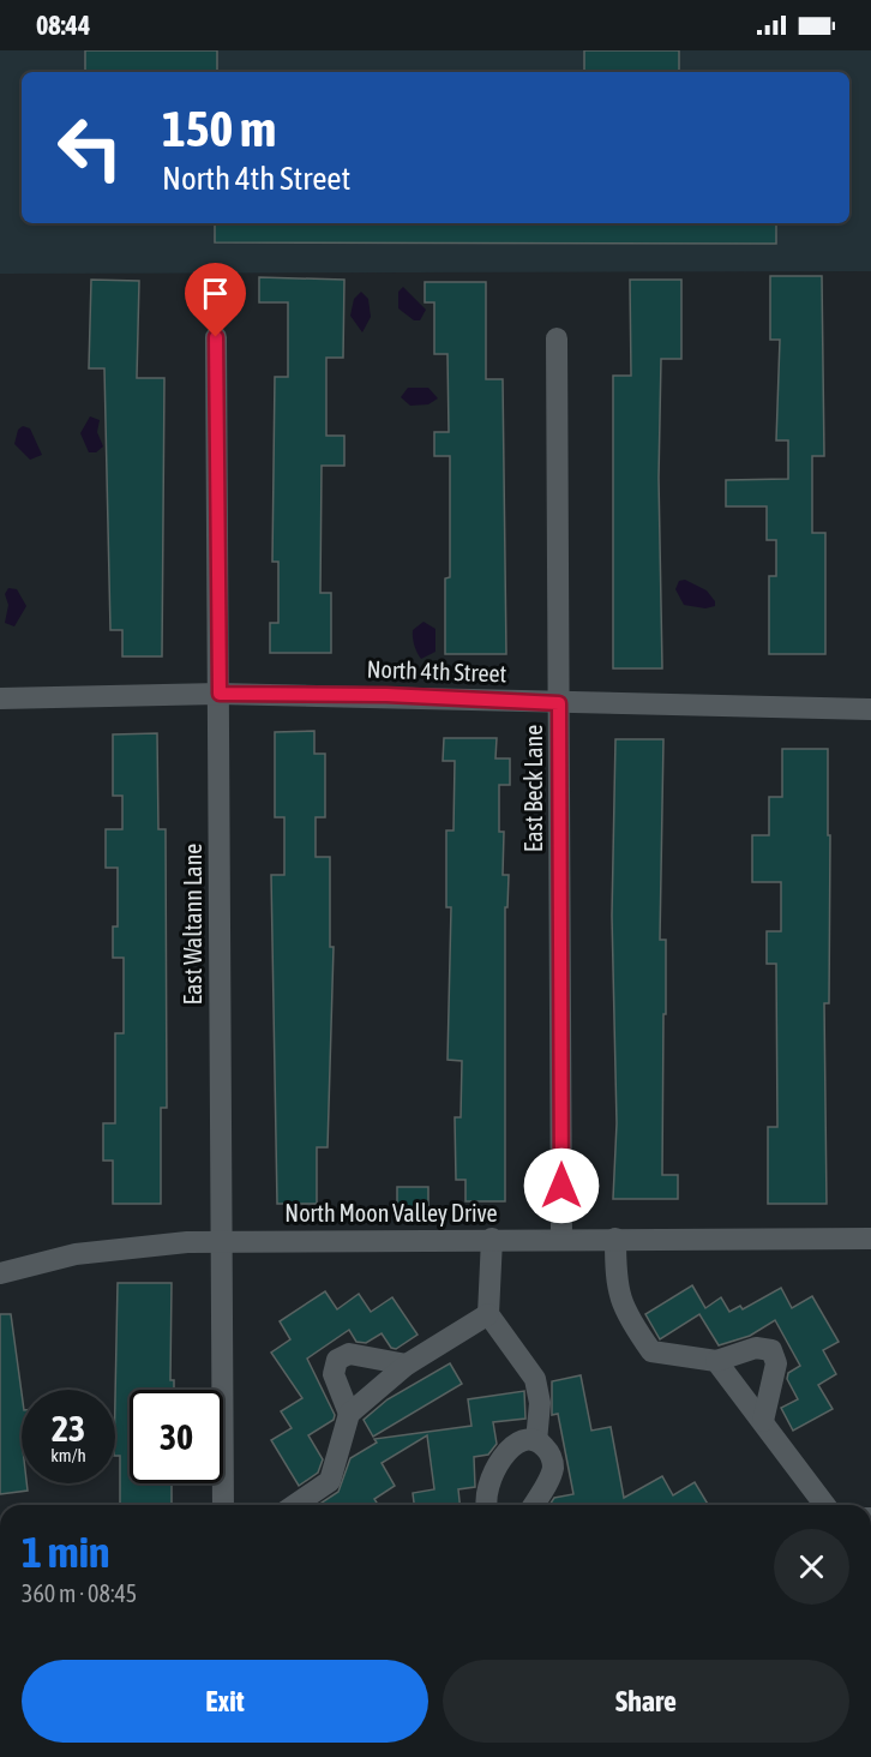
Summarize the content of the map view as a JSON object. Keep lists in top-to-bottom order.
{
  "streets": {
    "street": [
      "North 4th Street",
      "East Beck Lane",
      "East Waltann Lane",
      "North Moon Valley Drive"
    ]
  },
  "crossings": [
    ["North 4th Street", "East Beck Lane"],
    ["North 4th Street", "East Waltann Lane"],
    ["East Beck Lane", "North Moon Valley Drive"],
    ["East Waltann Lane", "North Moon Valley Drive"]
  ],
  "page": {
    "status": "08:44",
    "turn": ["150 m", "North 4th Street"],
    "speed": "23 km/h",
    "limit": "30",
    "heading": ["1 min", "360 m · 08:45"],
    "buttons": ["Exit", "Share"]
  }
}
